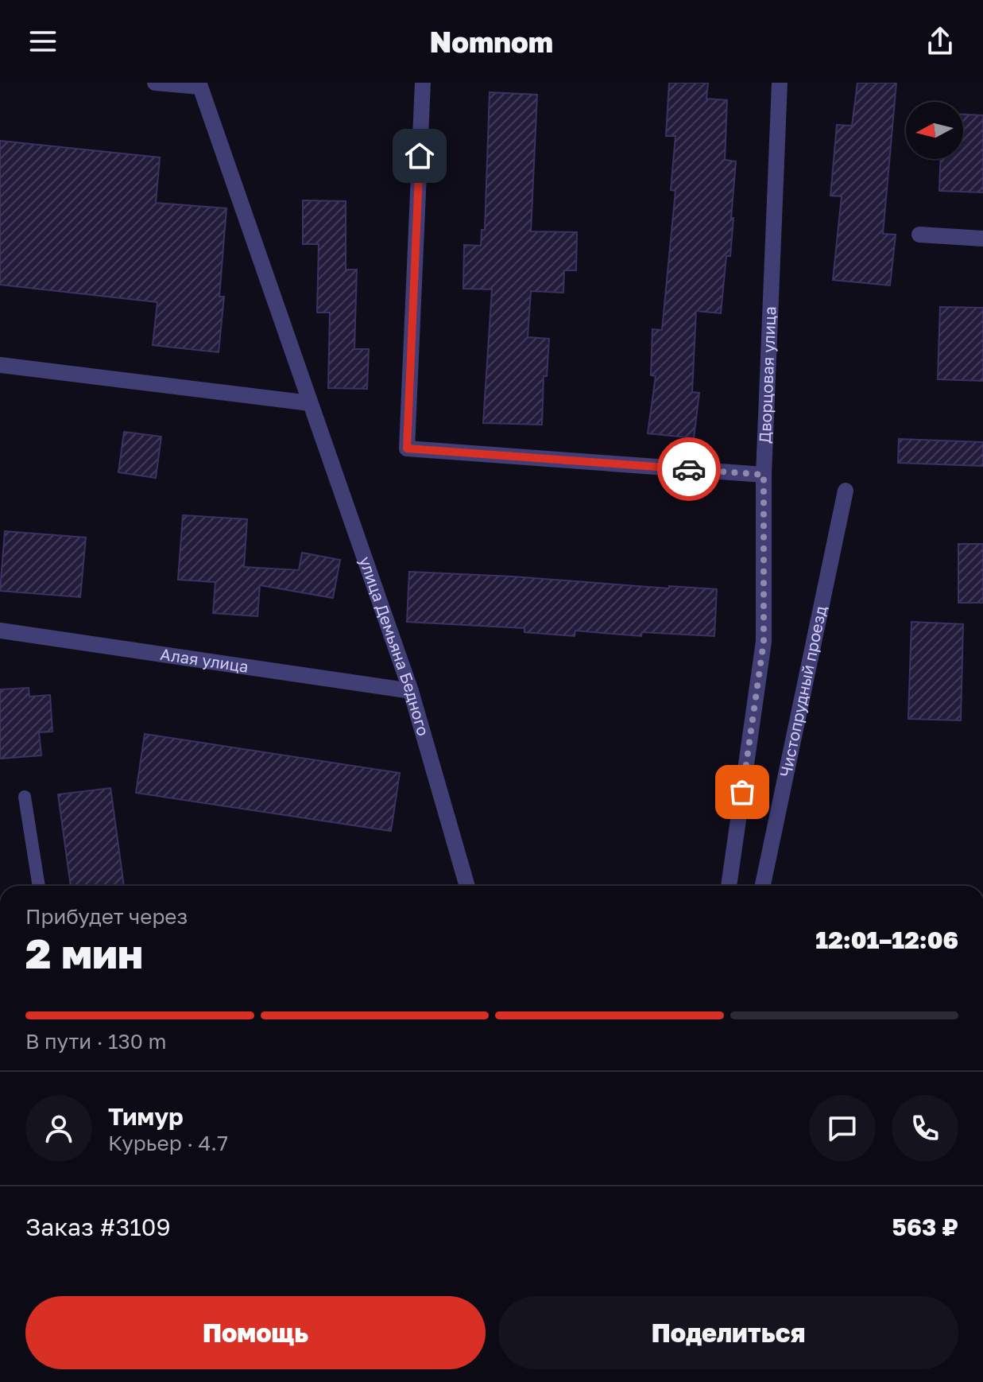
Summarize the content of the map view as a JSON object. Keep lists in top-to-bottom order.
{
  "streets": {
    "street": [
      "Дворцовая улица",
      "улица Демьяна Бедного",
      "Алая улица",
      "Чистопрудный проезд"
    ]
  },
  "crossings": [
    ["улица Демьяна Бедного", "Алая улица"]
  ],
  "north": "left",
  "page": {
    "header": "Nomnom",
    "heading": ["2 мин", "Прибудет через", "12:01–12:06"],
    "panel": [
      "Тимур",
      "Курьер · 4.7",
      "Заказ #3109",
      "563 ₽"
    ],
    "bar": "В пути · 130 m",
    "buttons": ["Помощь", "Поделиться"]
  }
}
